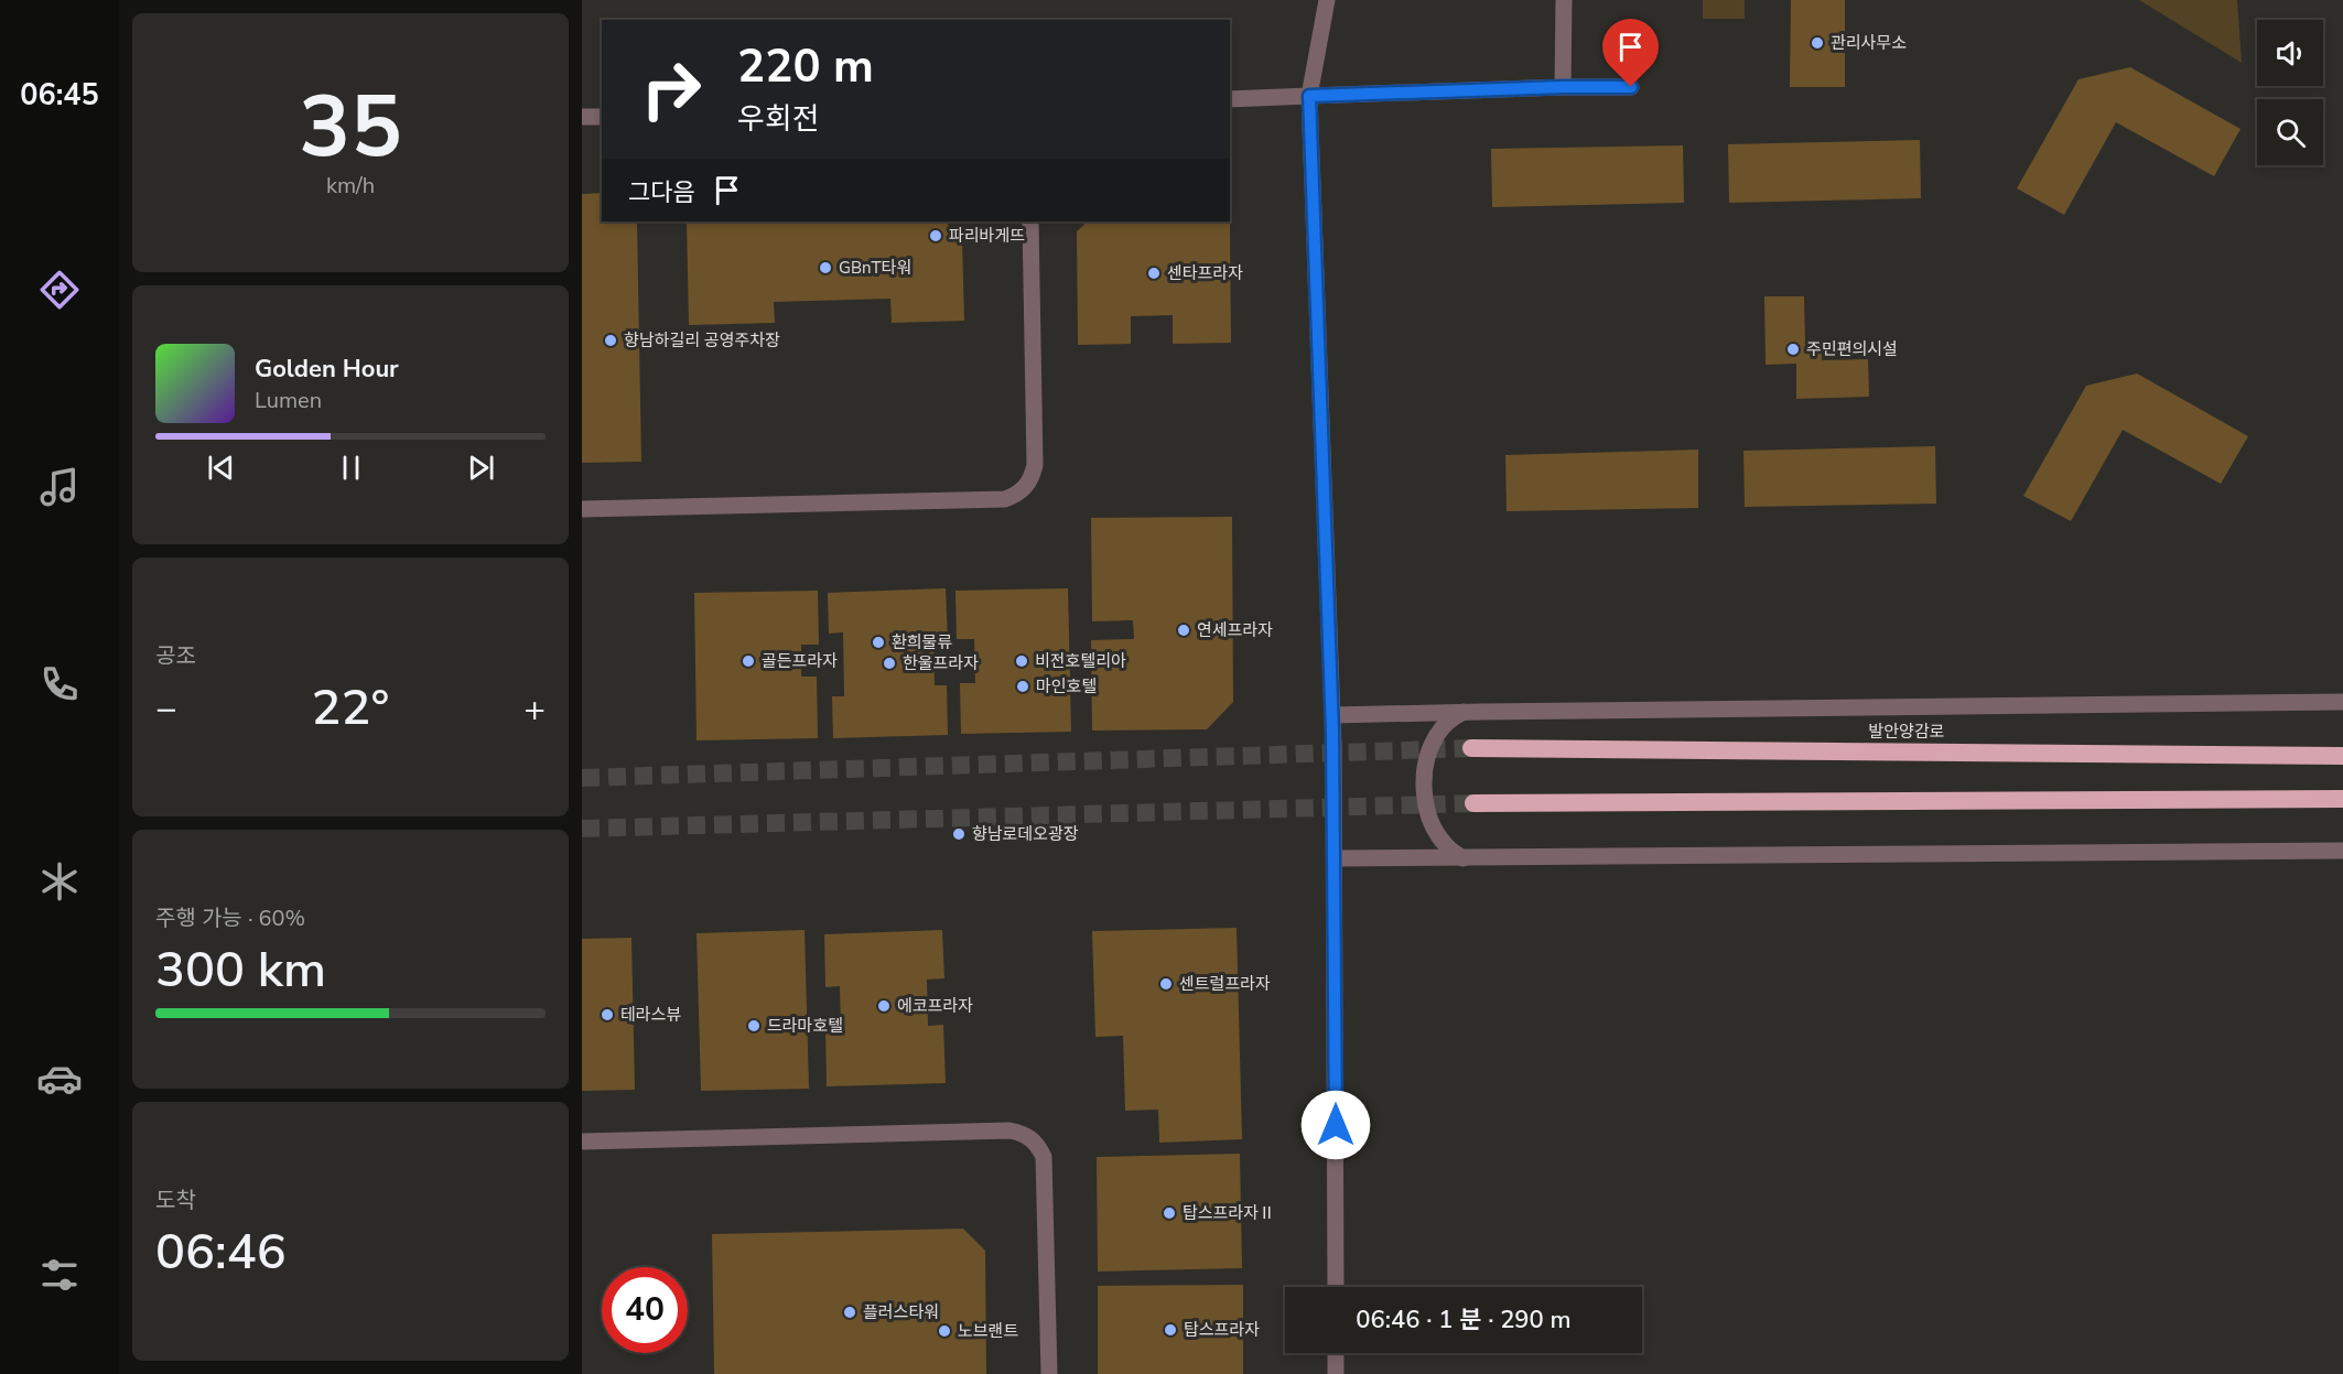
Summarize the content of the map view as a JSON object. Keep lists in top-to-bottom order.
{
  "streets": {
    "highway": ["발안양감로"]
  },
  "places": [
    "관리사무소",
    "파리바게뜨",
    "GBnT타워",
    "센타프라자",
    "향남하길리 공영주차장",
    "주민편의시설",
    "연세프라자",
    "환희물류",
    "골든프라자",
    "비전호텔리아",
    "한울프라자",
    "마인호텔",
    "향남로데오광장",
    "센트럴프라자",
    "에코프라자",
    "테라스뷰",
    "드라마호텔",
    "탑스프라자Ⅱ",
    "플러스타워",
    "탑스프라자",
    "노브랜트"
  ],
  "page": {
    "tabs": "06:45",
    "tile": [
      ["35", "km/h"],
      "공조",
      ["주행 가능 · 60%", "300 km"],
      ["도착", "06:46"]
    ],
    "turn": ["220 m", "우회전"],
    "then": "그다음",
    "song": ["Golden Hour", "Lumen"],
    "heat": ["−", "22°", "+"],
    "limit": "40",
    "trip": "06:46 · 1 분 · 290 m"
  }
}
